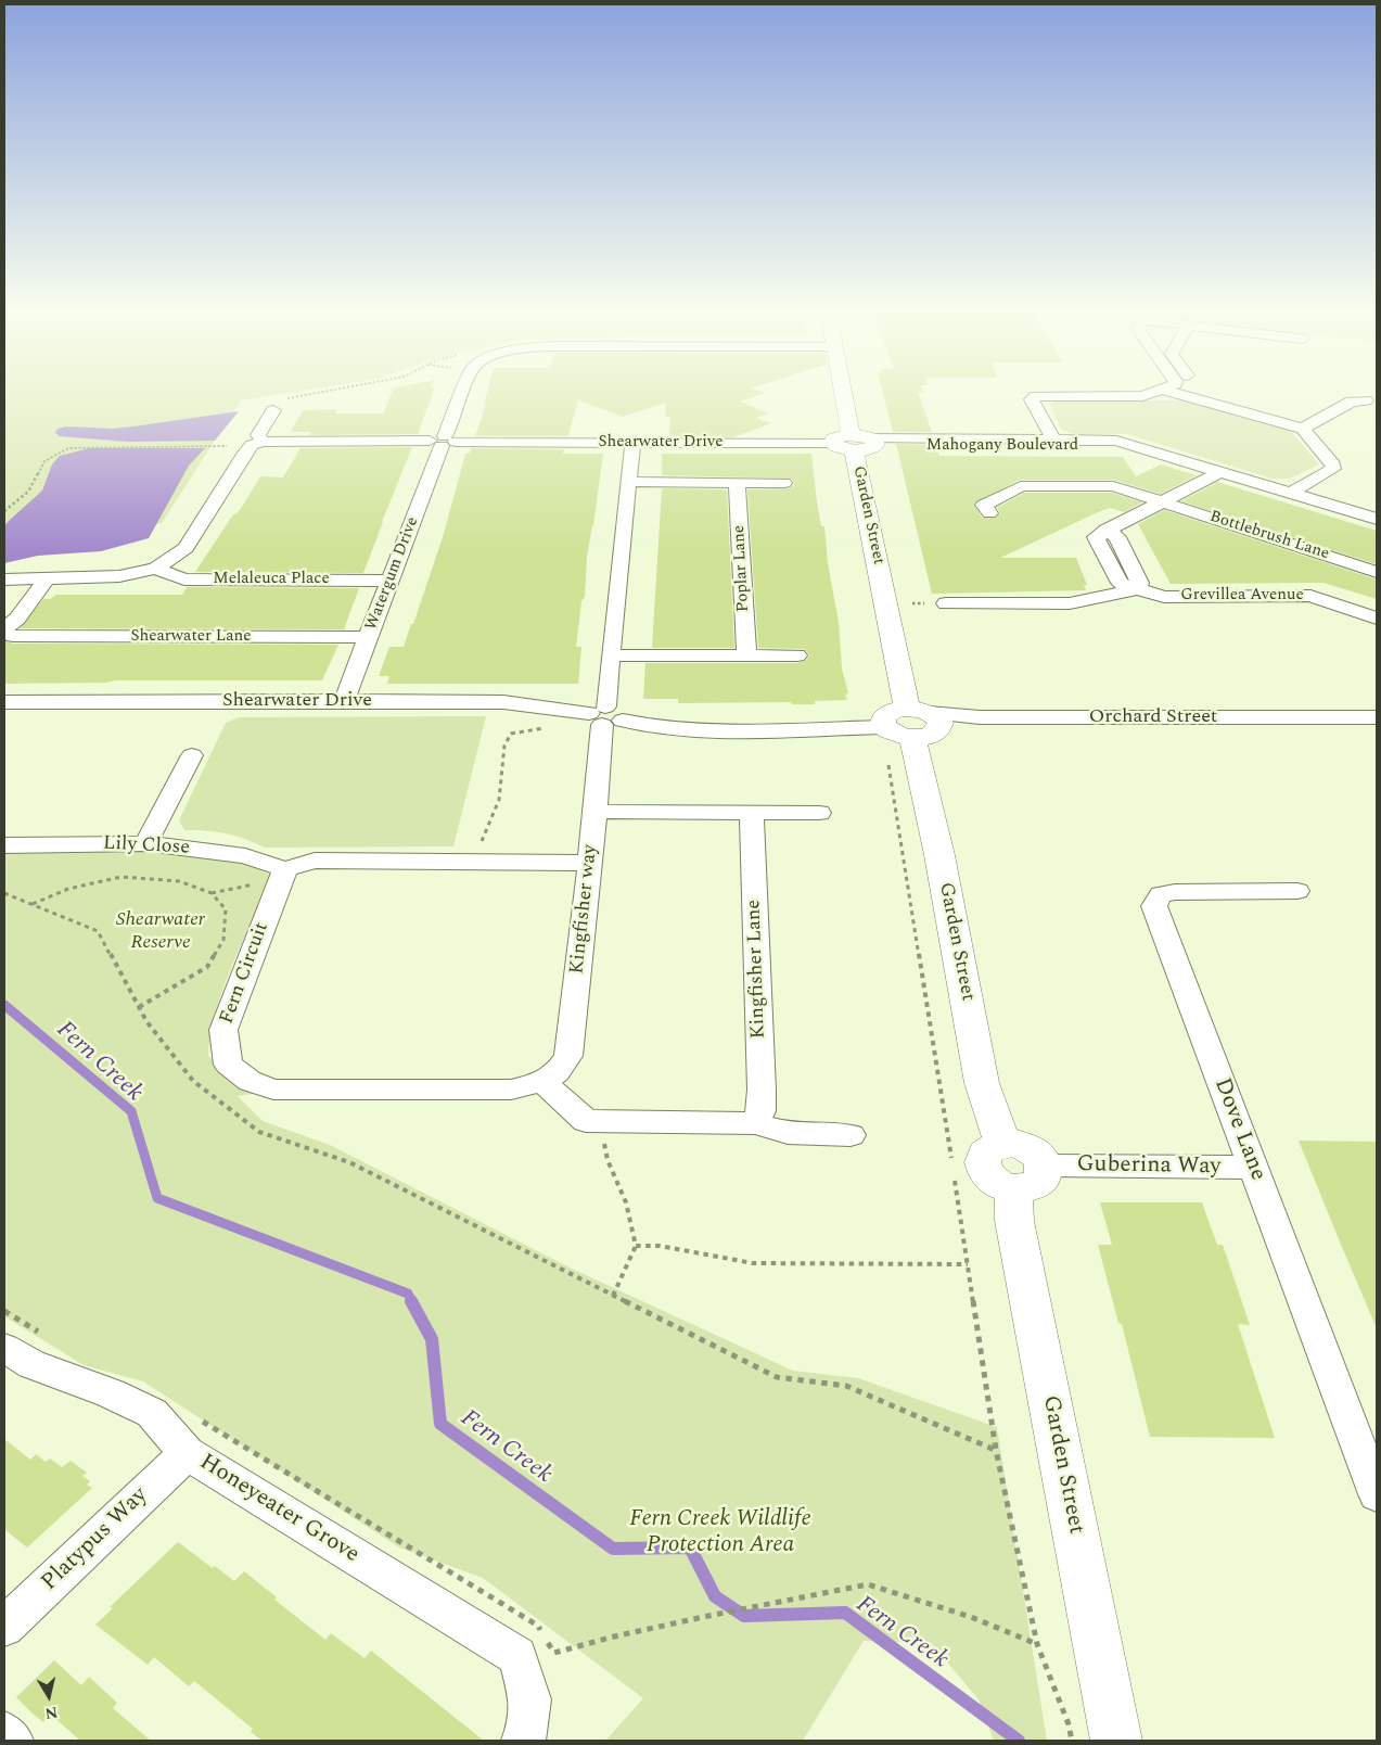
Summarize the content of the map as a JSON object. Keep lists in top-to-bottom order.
{
  "streets": {
    "street": [
      "Shearwater Drive",
      "Mahogany Boulevard",
      "Garden Street",
      "Bottlebrush Lane",
      "Poplar Lane",
      "Watergum Drive",
      "Melaleuca Place",
      "Grevillea Avenue",
      "Shearwater Lane",
      "Orchard Street",
      "Lily Close",
      "Kingfisher way",
      "Kingfisher Lane",
      "Fern Circuit",
      "Dove Lane",
      "Guberina Way",
      "Honeyeater Grove",
      "Platypus Way"
    ]
  },
  "crossings": [
    ["Shearwater Drive", "Garden Street"],
    ["Shearwater Drive", "Watergum Drive"],
    ["Shearwater Drive", "Orchard Street"],
    ["Shearwater Drive", "Kingfisher way"],
    ["Mahogany Boulevard", "Garden Street"],
    ["Mahogany Boulevard", "Grevillea Avenue"],
    ["Garden Street", "Orchard Street"],
    ["Garden Street", "Guberina Way"],
    ["Bottlebrush Lane", "Grevillea Avenue"],
    ["Watergum Drive", "Melaleuca Place"],
    ["Watergum Drive", "Shearwater Lane"],
    ["Lily Close", "Fern Circuit"],
    ["Kingfisher way", "Fern Circuit"],
    ["Dove Lane", "Guberina Way"],
    ["Honeyeater Grove", "Platypus Way"]
  ],
  "water": ["Fern Creek"],
  "parks": ["Shearwater Reserve", "Fern Creek Wildlife Protection Area"],
  "north": "bottom"
}
